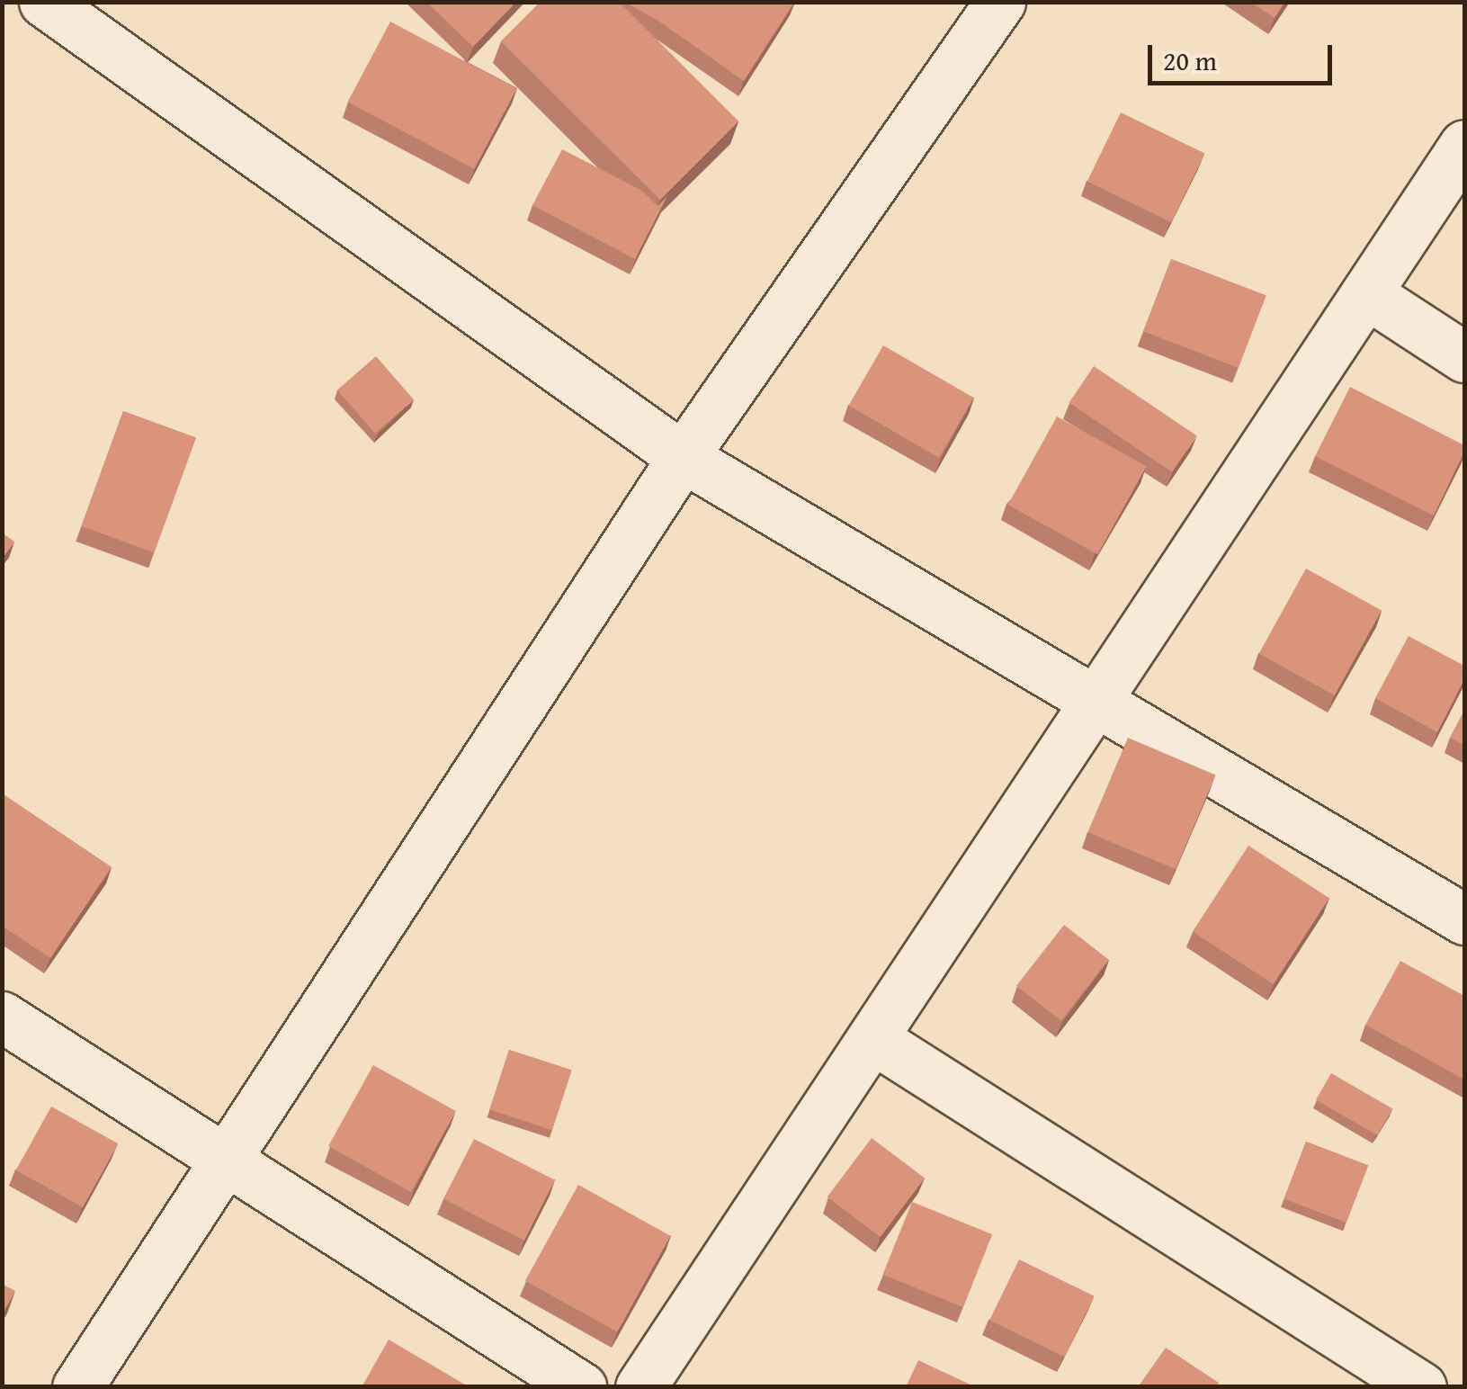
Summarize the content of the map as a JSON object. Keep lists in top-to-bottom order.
{
  "scale_bar": "20 m"
}
